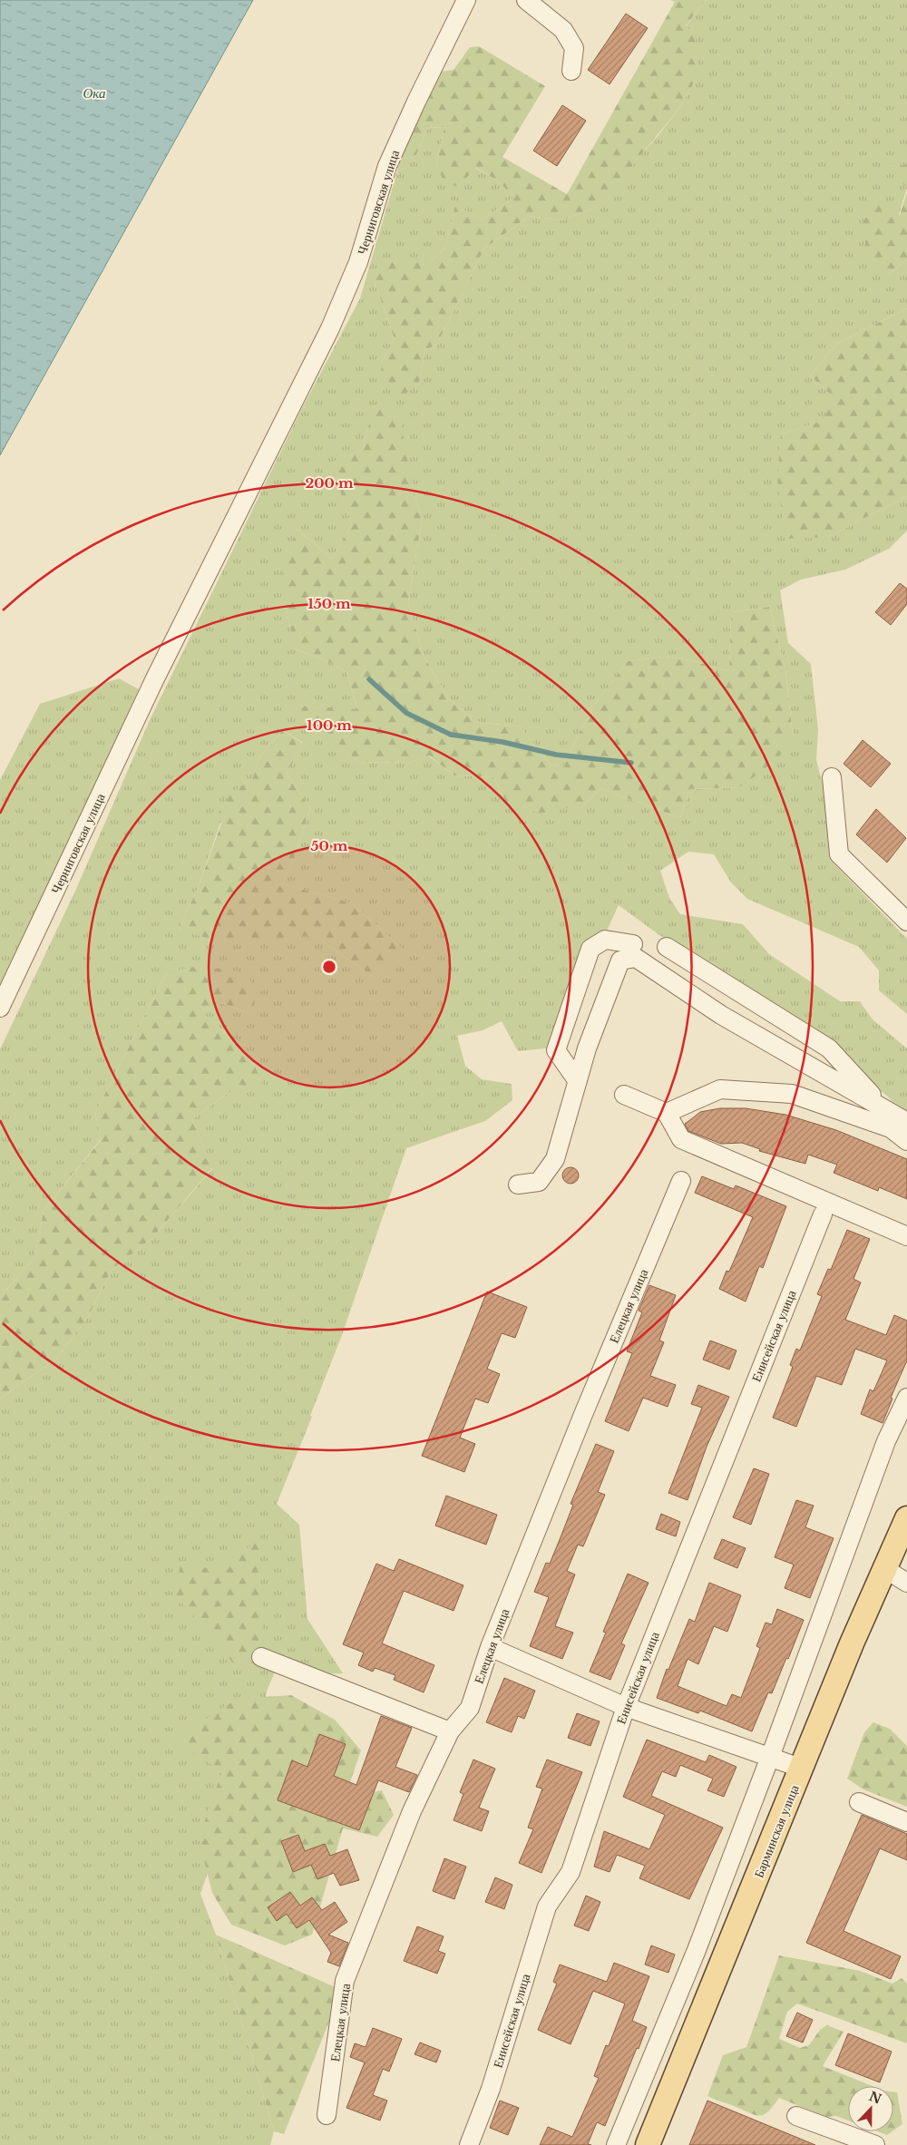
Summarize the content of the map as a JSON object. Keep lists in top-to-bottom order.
{
  "streets": {
    "main road": ["Барминская улица"],
    "street": ["Черниговская улица", "Елецкая улица", "Енисейская улица"]
  },
  "water": ["Ока"],
  "north": "top",
  "rings": [
    "200 m",
    "150 m",
    "100 m",
    "50 m"
  ]
}
